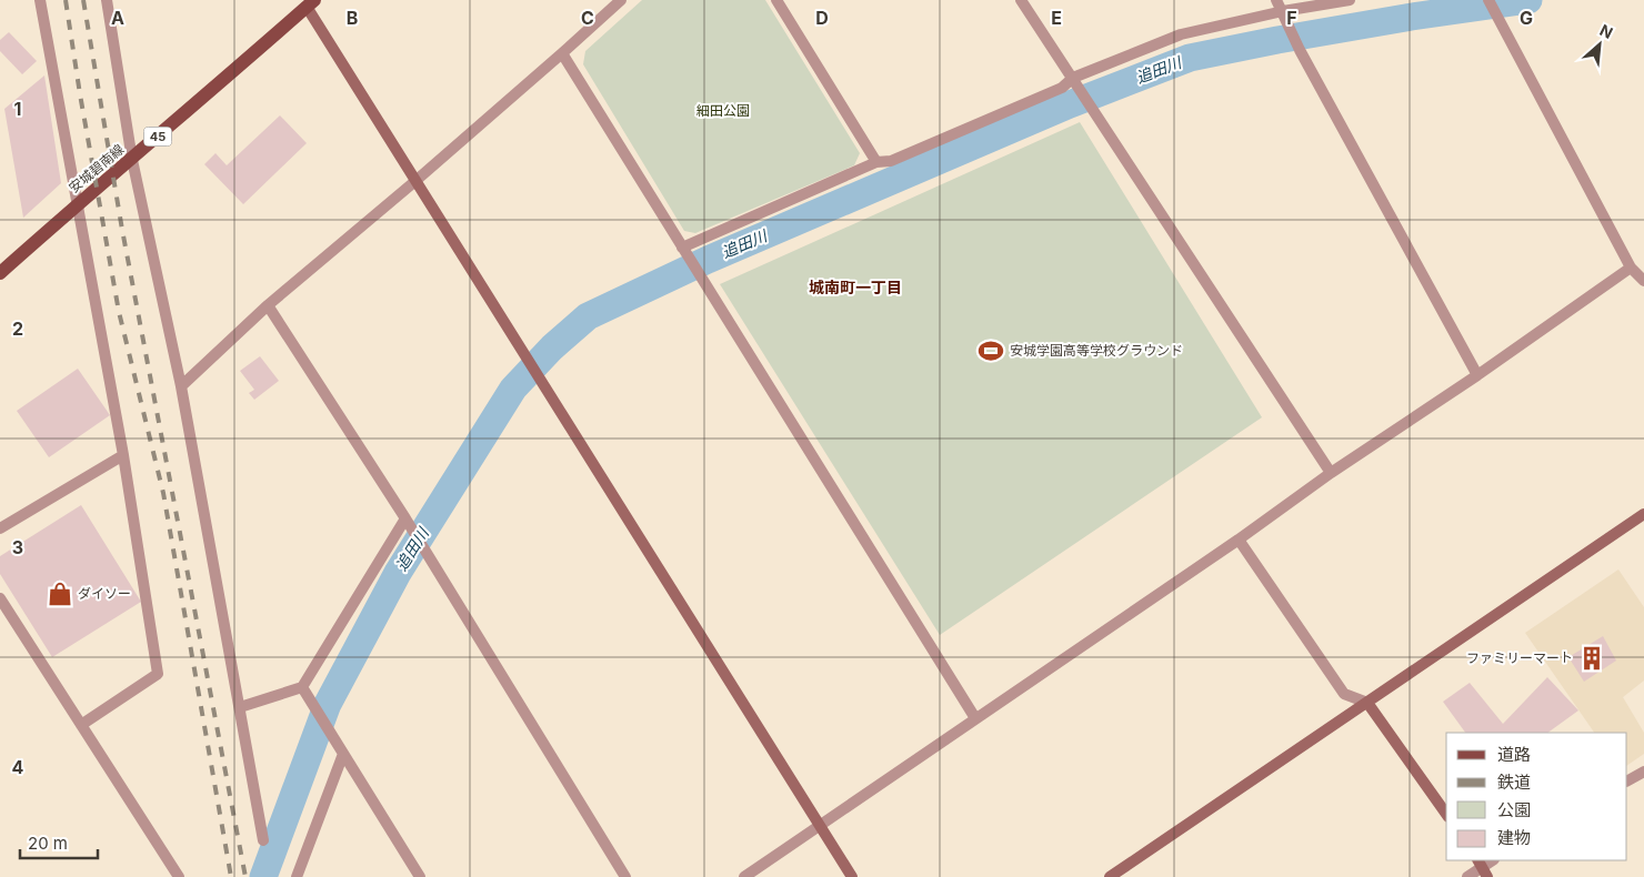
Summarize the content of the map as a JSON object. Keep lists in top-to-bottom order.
{
  "streets": {
    "main road": ["45", "安城碧南線"]
  },
  "districts": ["城南町一丁目"],
  "water": ["追田川"],
  "parks": ["細田公園"],
  "places": {
    "sports": ["安城学園高等学校グラウンド"],
    "shop": ["ダイソー"],
    "building": ["ファミリーマート"]
  },
  "legend": [
    "道路",
    "鉄道",
    "公園",
    "建物"
  ],
  "scale_bar": "20 m",
  "north": "top right",
  "grid": {
    "columns": [
      "A",
      "B",
      "C",
      "D",
      "E",
      "F",
      "G"
    ],
    "rows": [
      "1",
      "2",
      "3",
      "4"
    ]
  }
}
